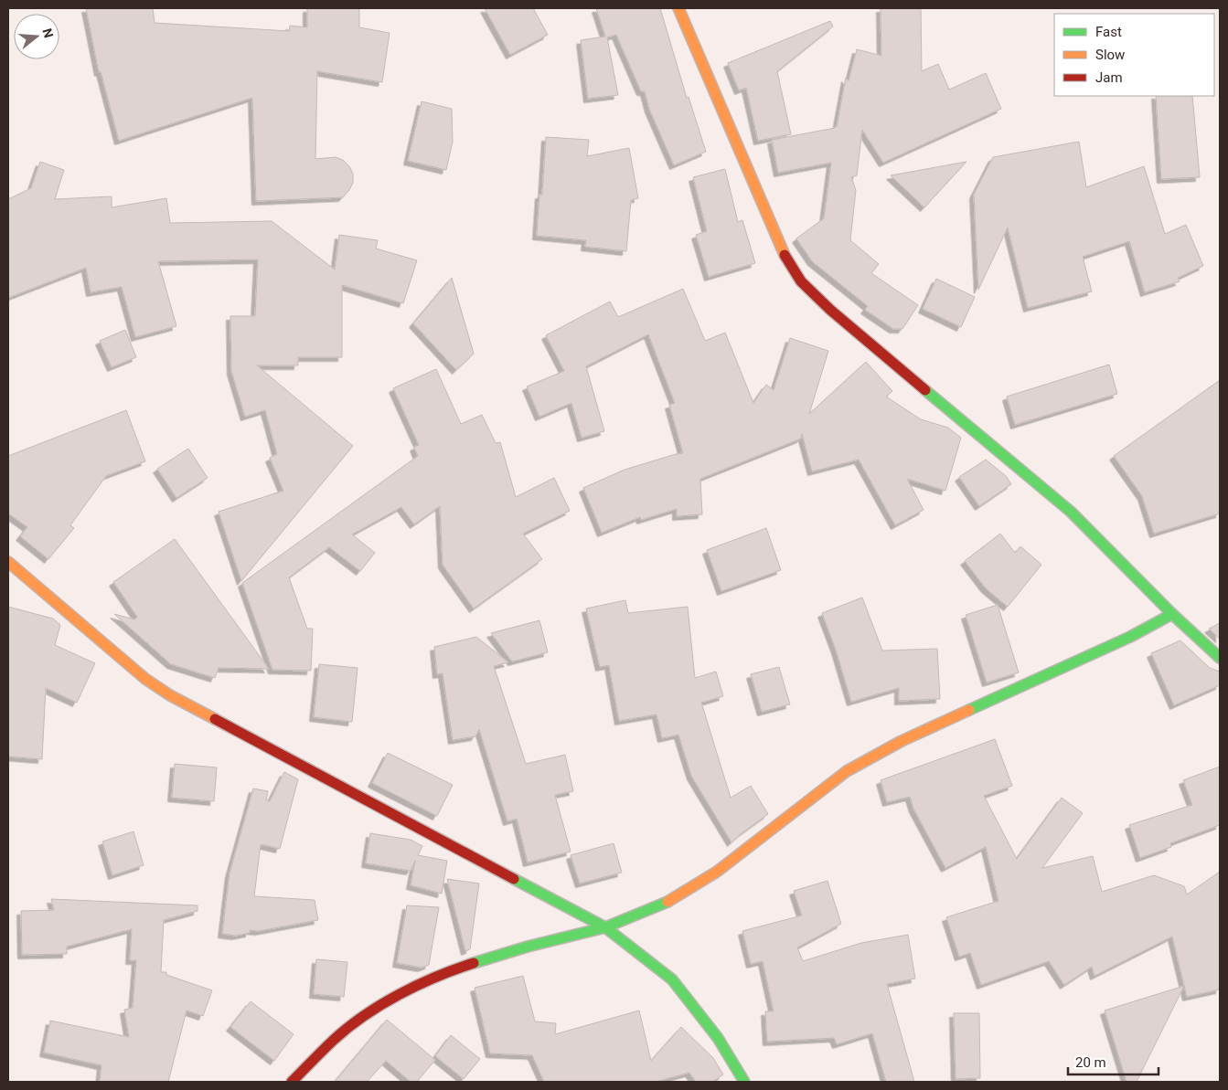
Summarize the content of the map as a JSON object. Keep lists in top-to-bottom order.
{
  "legend": ["Fast", "Slow", "Jam"],
  "scale_bar": "20 m",
  "north": "right"
}
